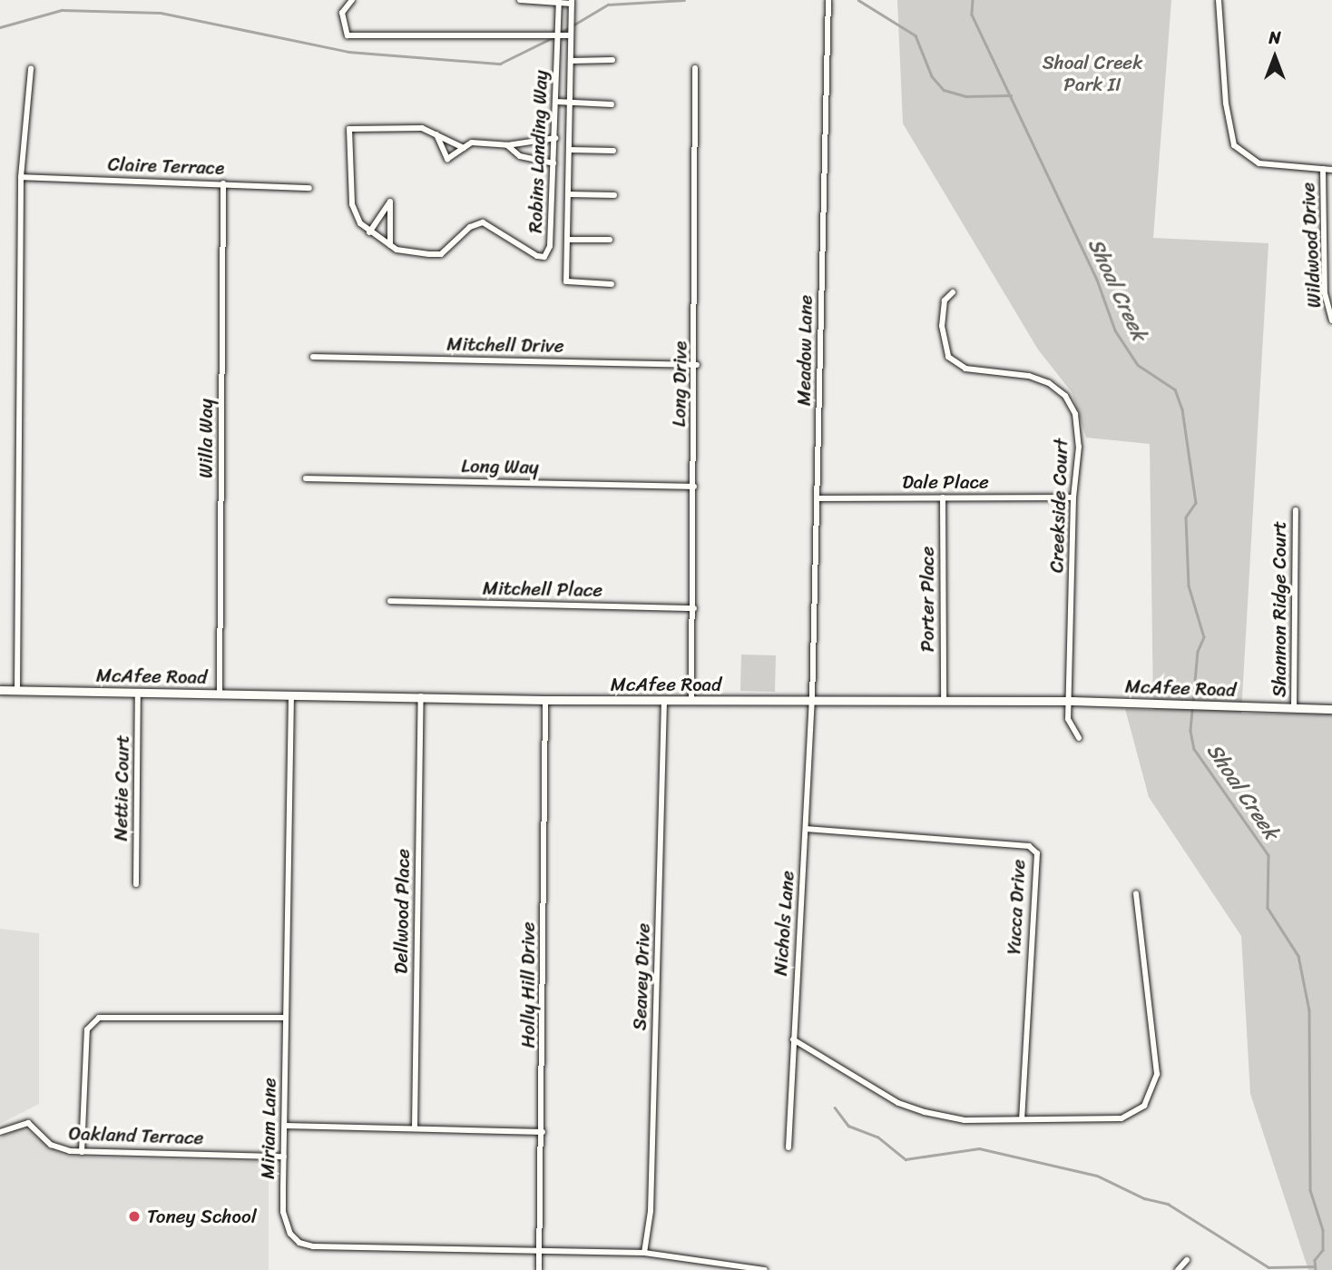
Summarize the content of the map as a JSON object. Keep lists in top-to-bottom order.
{
  "streets": {
    "street": [
      "Robins Landing Way",
      "Claire Terrace",
      "Wildwood Drive",
      "Mitchell Drive",
      "Meadow Lane",
      "Long Drive",
      "Willa Way",
      "Long Way",
      "Dale Place",
      "Creekside Court",
      "Mitchell Place",
      "Porter Place",
      "Shannon Ridge Court",
      "McAfee Road",
      "Nettie Court",
      "Yucca Drive",
      "Dellwood Place",
      "Nichols Lane",
      "Seavey Drive",
      "Holly Hill Drive",
      "Miriam Lane",
      "Oakland Terrace"
    ]
  },
  "crossings": [
    ["Claire Terrace", "Willa Way"],
    ["Mitchell Drive", "Long Drive"],
    ["Meadow Lane", "Dale Place"],
    ["Meadow Lane", "McAfee Road"],
    ["Meadow Lane", "Nichols Lane"],
    ["Long Drive", "Long Way"],
    ["Long Drive", "Mitchell Place"],
    ["Long Drive", "McAfee Road"],
    ["Willa Way", "McAfee Road"],
    ["Dale Place", "Creekside Court"],
    ["Dale Place", "Porter Place"],
    ["Creekside Court", "McAfee Road"],
    ["Porter Place", "McAfee Road"],
    ["Shannon Ridge Court", "McAfee Road"],
    ["McAfee Road", "Nettie Court"],
    ["McAfee Road", "Dellwood Place"],
    ["McAfee Road", "Nichols Lane"],
    ["McAfee Road", "Seavey Drive"],
    ["McAfee Road", "Holly Hill Drive"],
    ["McAfee Road", "Miriam Lane"],
    ["Yucca Drive", "Nichols Lane"],
    ["Seavey Drive", "Miriam Lane"],
    ["Holly Hill Drive", "Miriam Lane"],
    ["Miriam Lane", "Oakland Terrace"]
  ],
  "water": ["Shoal Creek"],
  "parks": ["Shoal Creek Park II"],
  "places": ["Toney School"],
  "north": "top"
}
